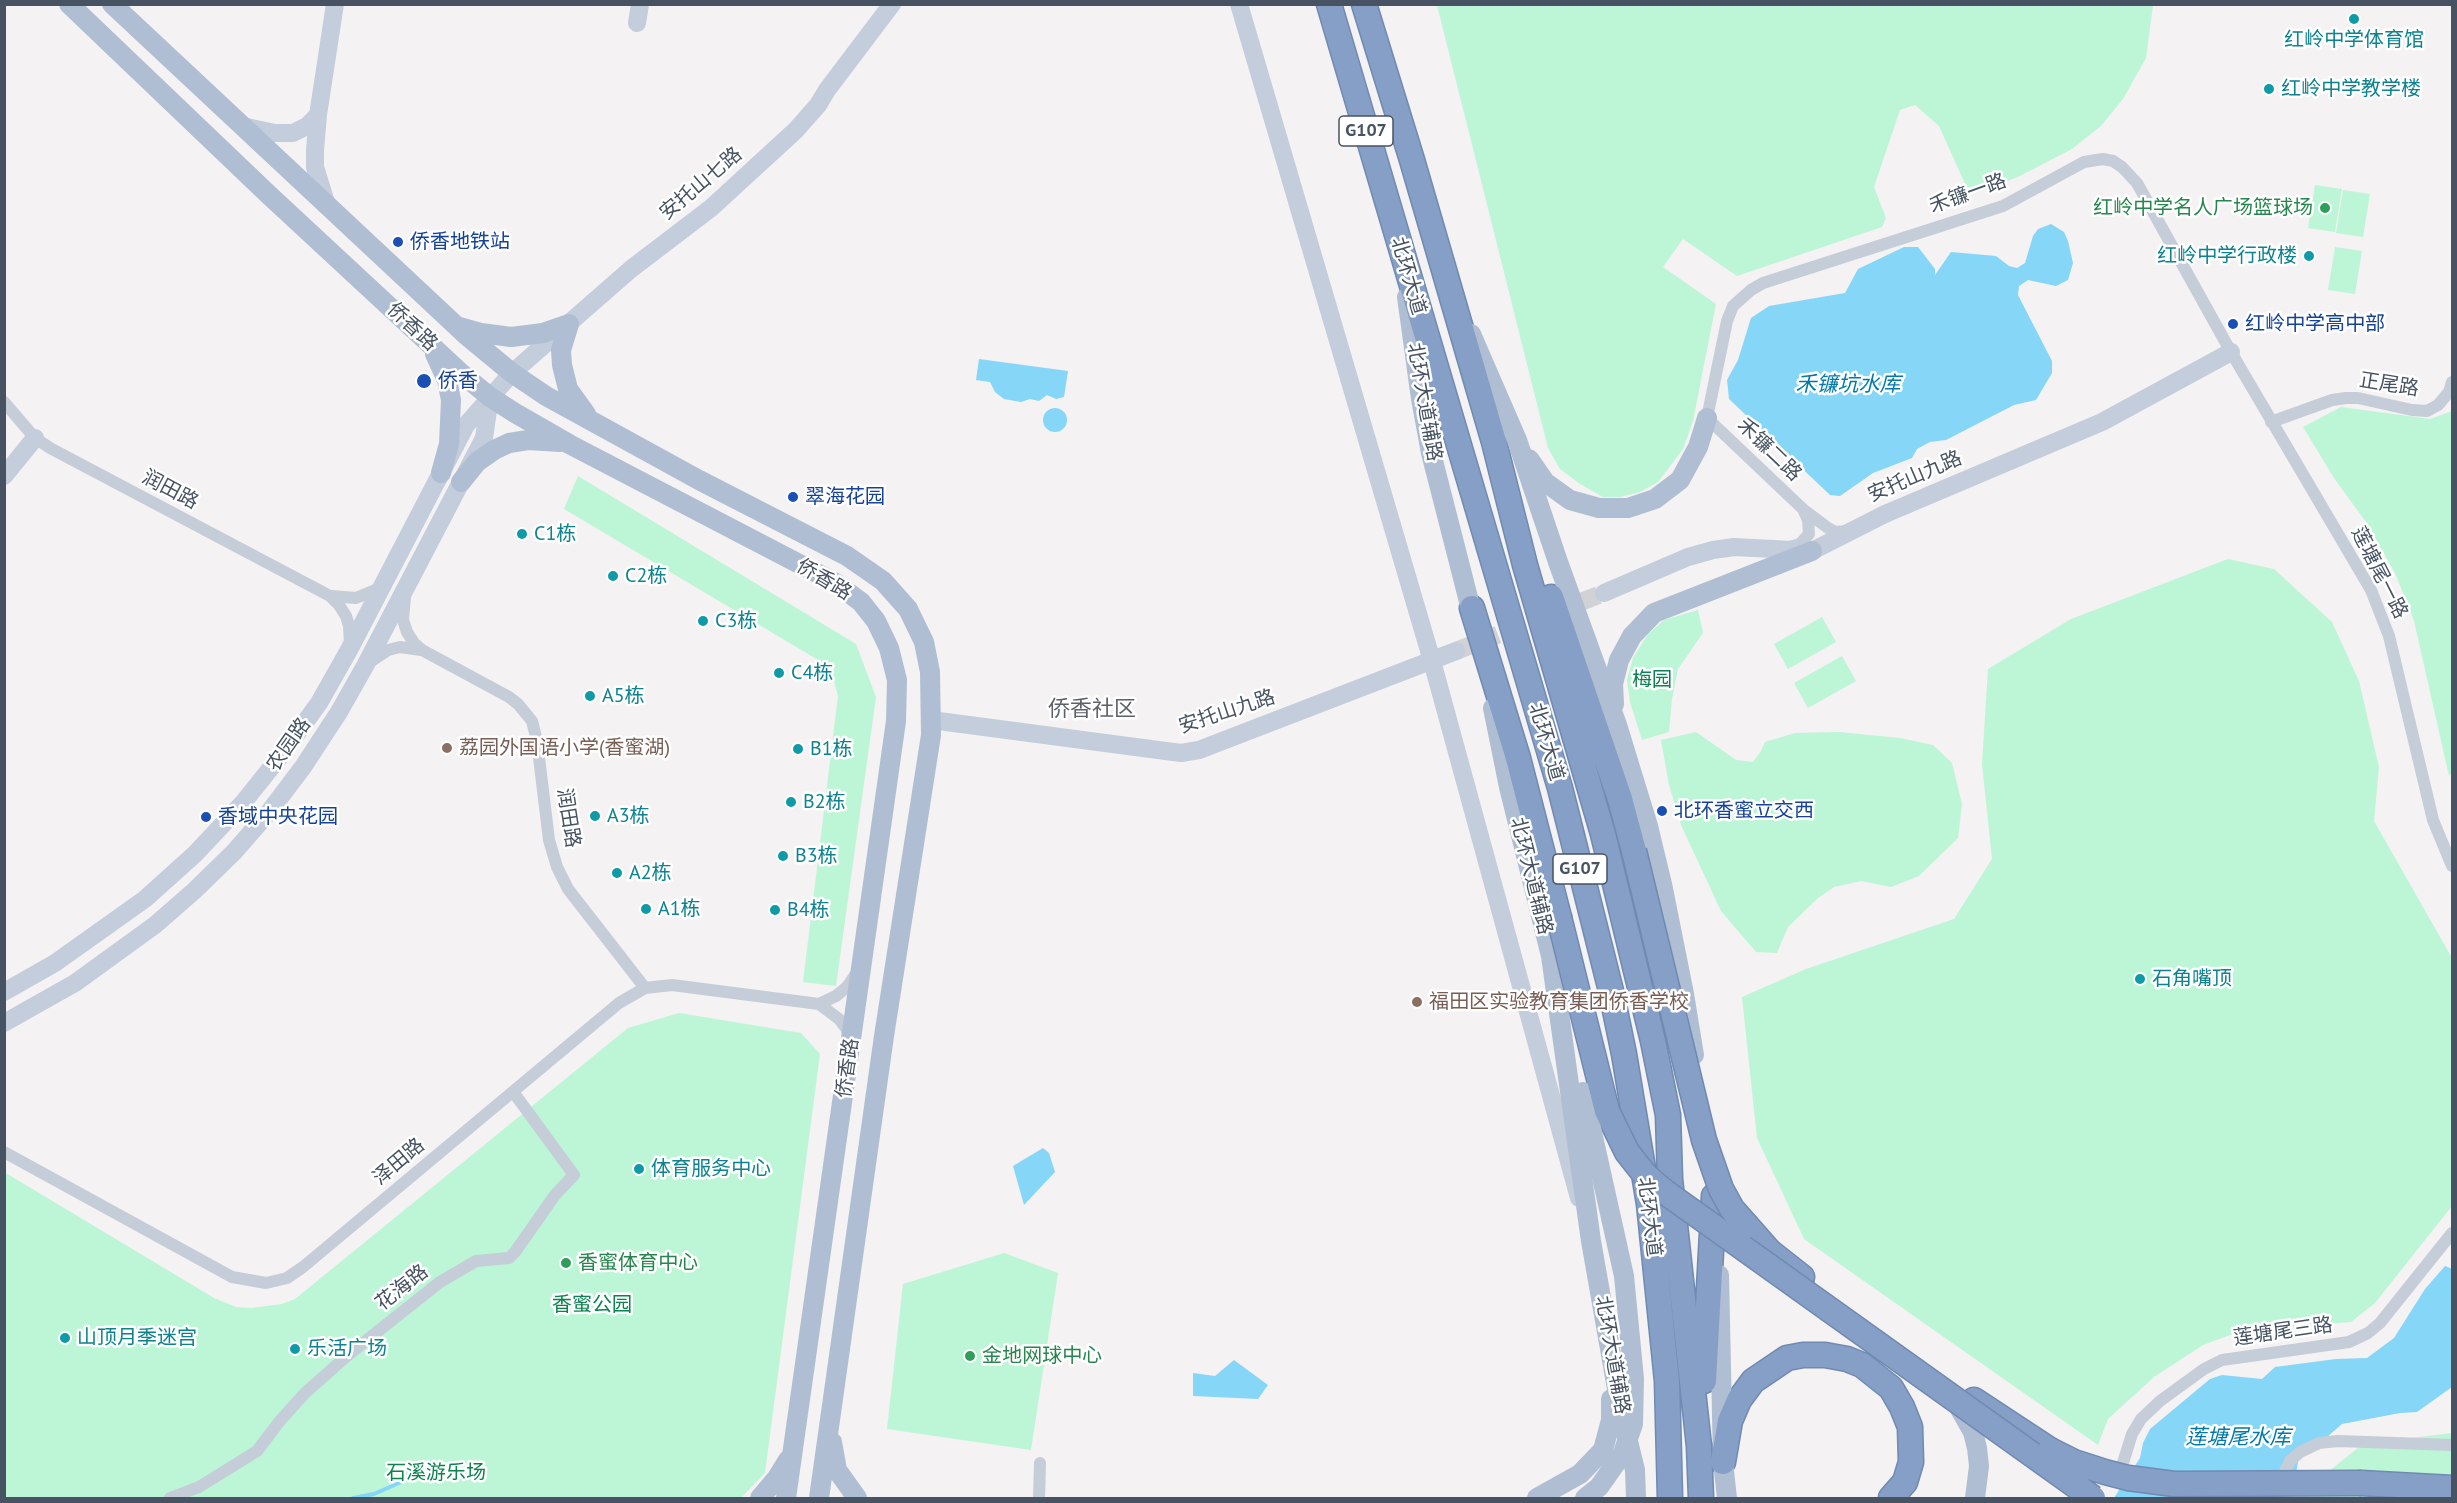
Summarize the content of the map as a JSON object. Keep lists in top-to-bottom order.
{
  "streets": {
    "highway": ["G107", "北环大道"],
    "main road": ["侨香路", "北环大道辅路"],
    "street": [
      "安托山七路",
      "禾镰一路",
      "正尾路",
      "禾镰二路",
      "安托山九路",
      "润田路",
      "莲塘尾一路",
      "农园路",
      "泽田路",
      "花海路",
      "莲塘尾三路"
    ]
  },
  "crossings": [
    ["安托山七路", "侨香路"],
    ["安托山七路", "农园路"],
    ["禾镰一路", "禾镰二路"],
    ["禾镰一路", "安托山九路"],
    ["禾镰一路", "莲塘尾一路"],
    ["北环大道", "北环大道辅路"],
    ["侨香路", "安托山九路"],
    ["侨香路", "农园路"],
    ["正尾路", "莲塘尾一路"],
    ["禾镰二路", "安托山九路"],
    ["安托山九路", "莲塘尾一路"],
    ["润田路", "农园路"],
    ["润田路", "泽田路"],
    ["泽田路", "花海路"]
  ],
  "districts": ["侨香社区"],
  "water": ["禾镰坑水库", "莲塘尾水库"],
  "parks": ["梅园", "香蜜公园", "石溪游乐场"],
  "places": [
    "红岭中学体育馆",
    "红岭中学教学楼",
    "红岭中学名人广场篮球场",
    "侨香地铁站",
    "红岭中学行政楼",
    "红岭中学高中部",
    "侨香",
    "翠海花园",
    "C1栋",
    "C2栋",
    "C3栋",
    "C4栋",
    "A5栋",
    "荔园外国语小学(香蜜湖)",
    "B1栋",
    "B2栋",
    "北环香蜜立交西",
    "A3栋",
    "香域中央花园",
    "B3栋",
    "A2栋",
    "A1栋",
    "B4栋",
    "石角嘴顶",
    "福田区实验教育集团侨香学校",
    "体育服务中心",
    "香蜜体育中心",
    "山顶月季迷宫",
    "乐活广场",
    "金地网球中心"
  ]
}
